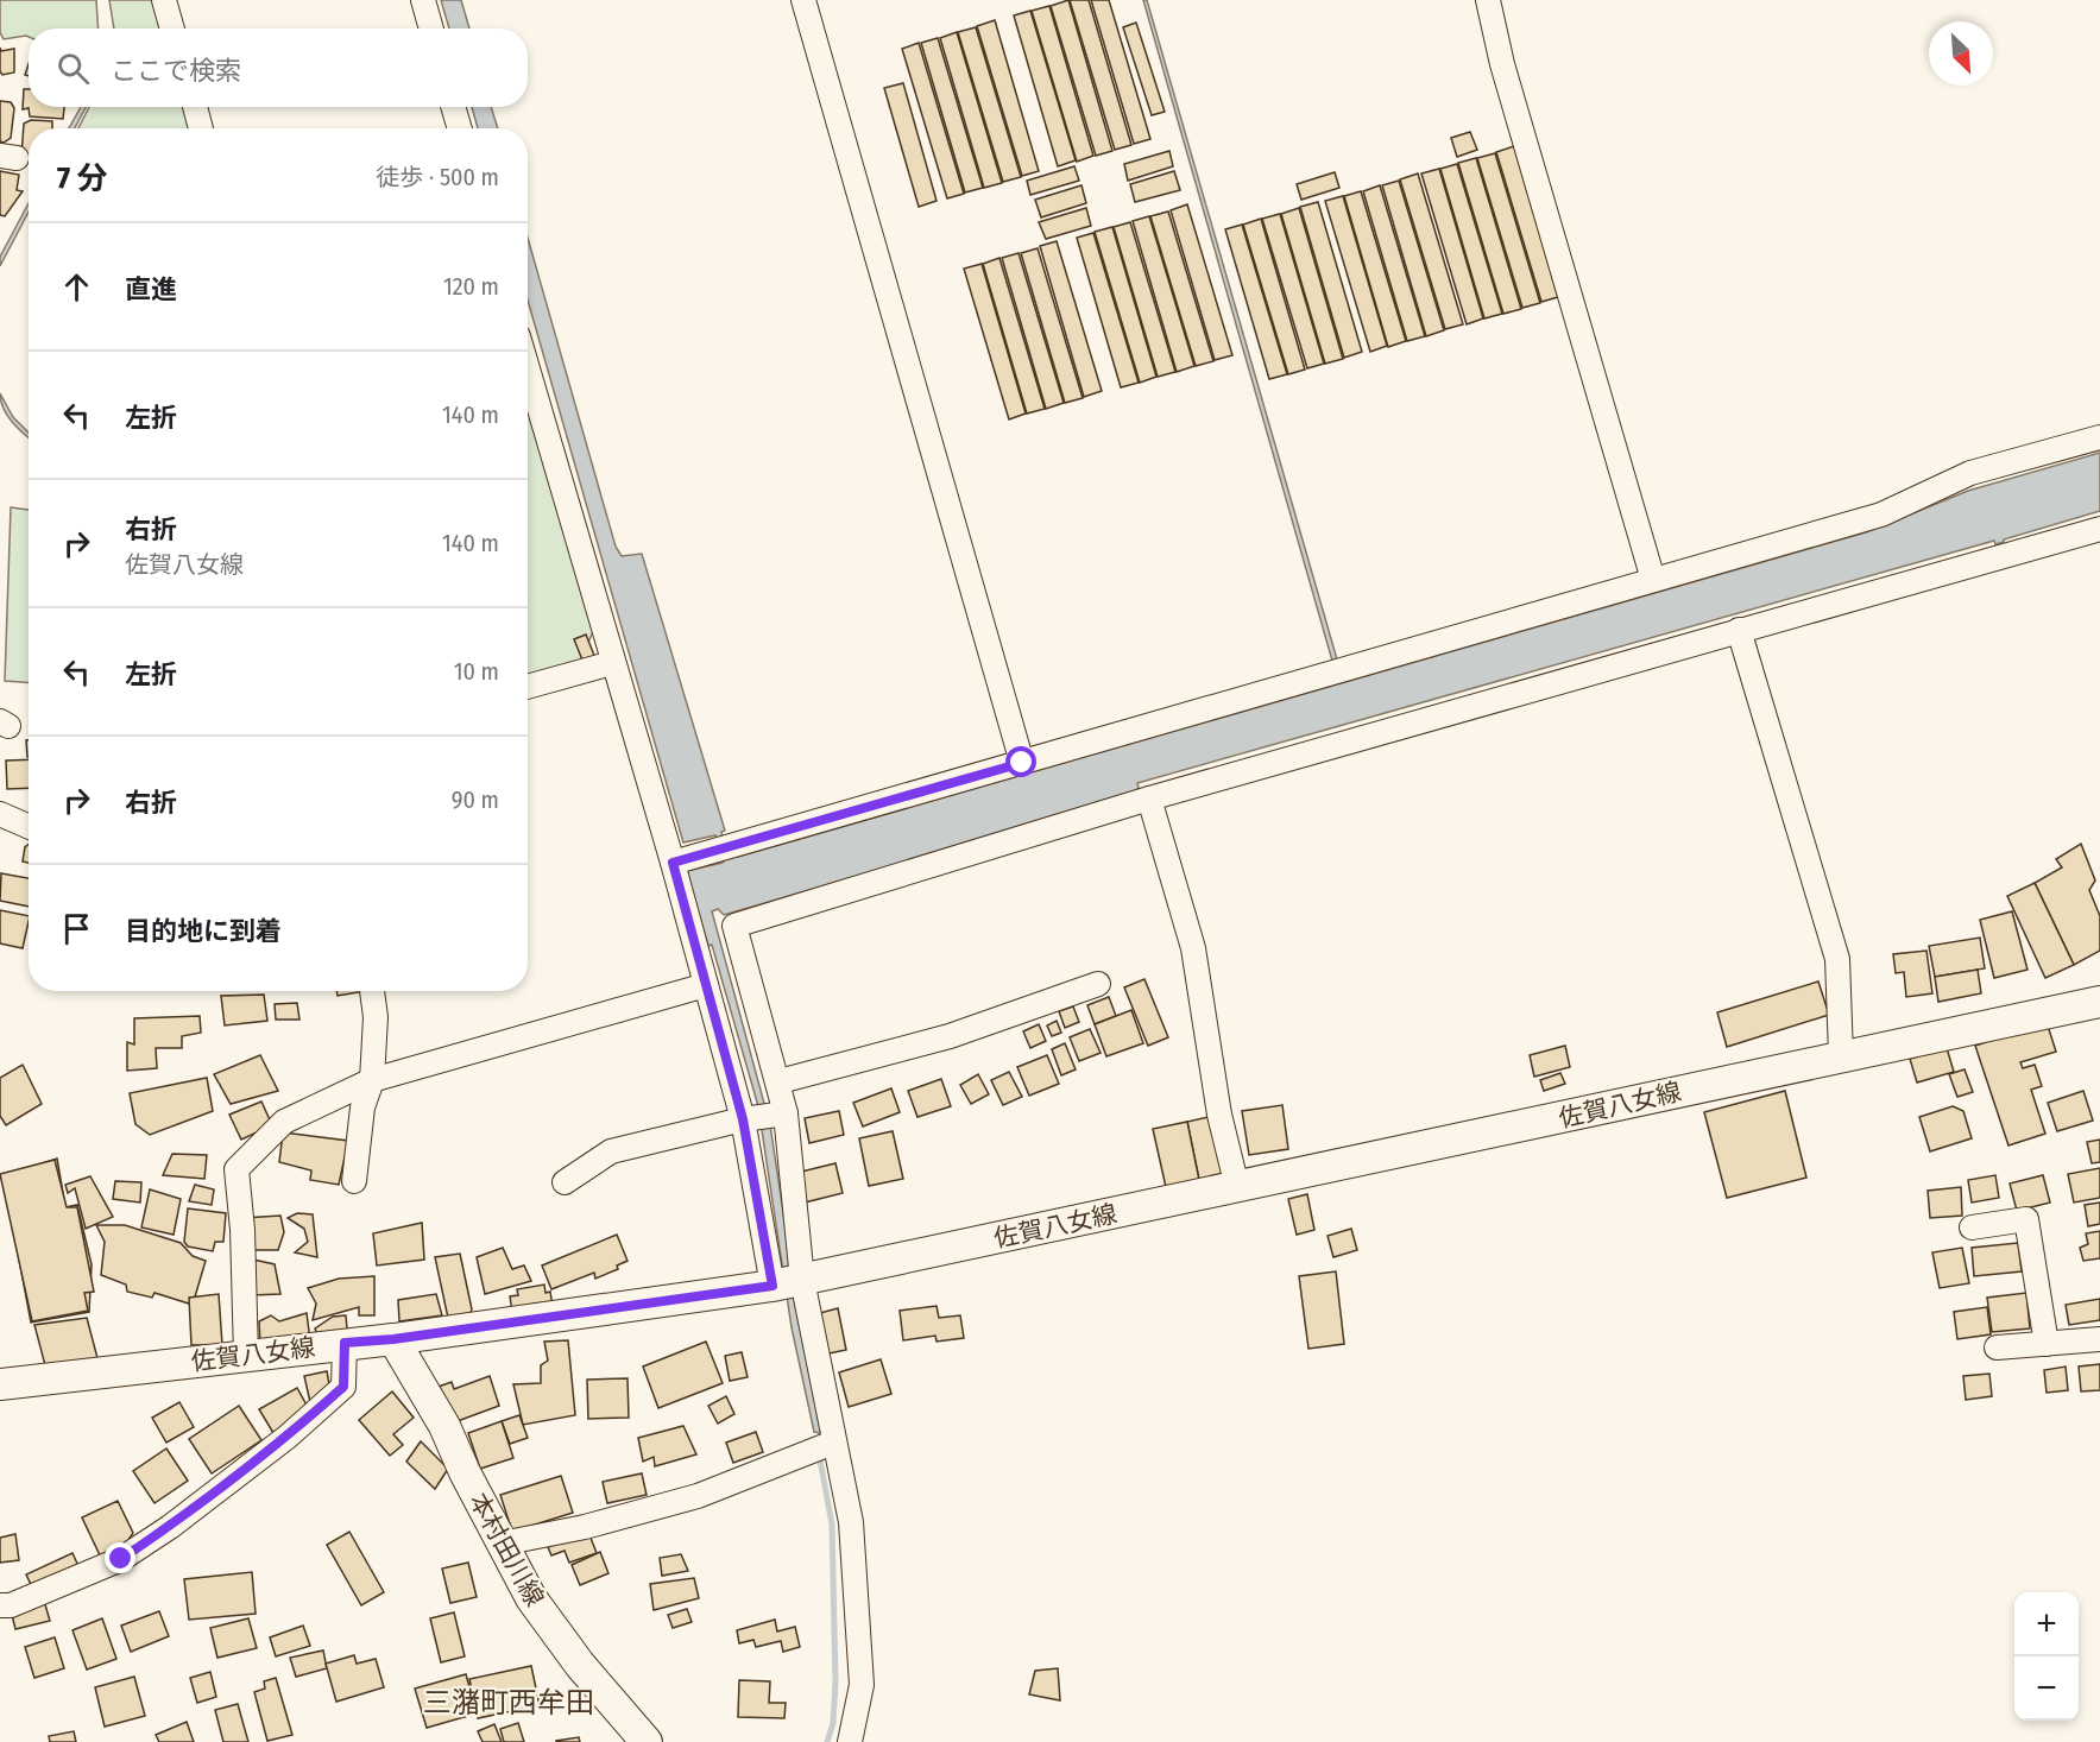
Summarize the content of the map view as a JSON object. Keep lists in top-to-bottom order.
{
  "streets": {
    "main road": ["佐賀八女線", "本村田川線"]
  },
  "crossings": [
    ["佐賀八女線", "本村田川線"]
  ],
  "districts": ["三潴町西牟田"],
  "north": "bottom right",
  "page": {
    "search": "ここで検索",
    "heading": ["7 分", "徒歩 · 500 m"],
    "list": [
      ["直進", "120 m"],
      ["左折", "140 m"],
      ["右折", "佐賀八女線", "140 m"],
      ["左折", "10 m"],
      ["右折", "90 m"],
      "目的地に到着"
    ],
    "map_buttons": ["+", "−"]
  }
}
